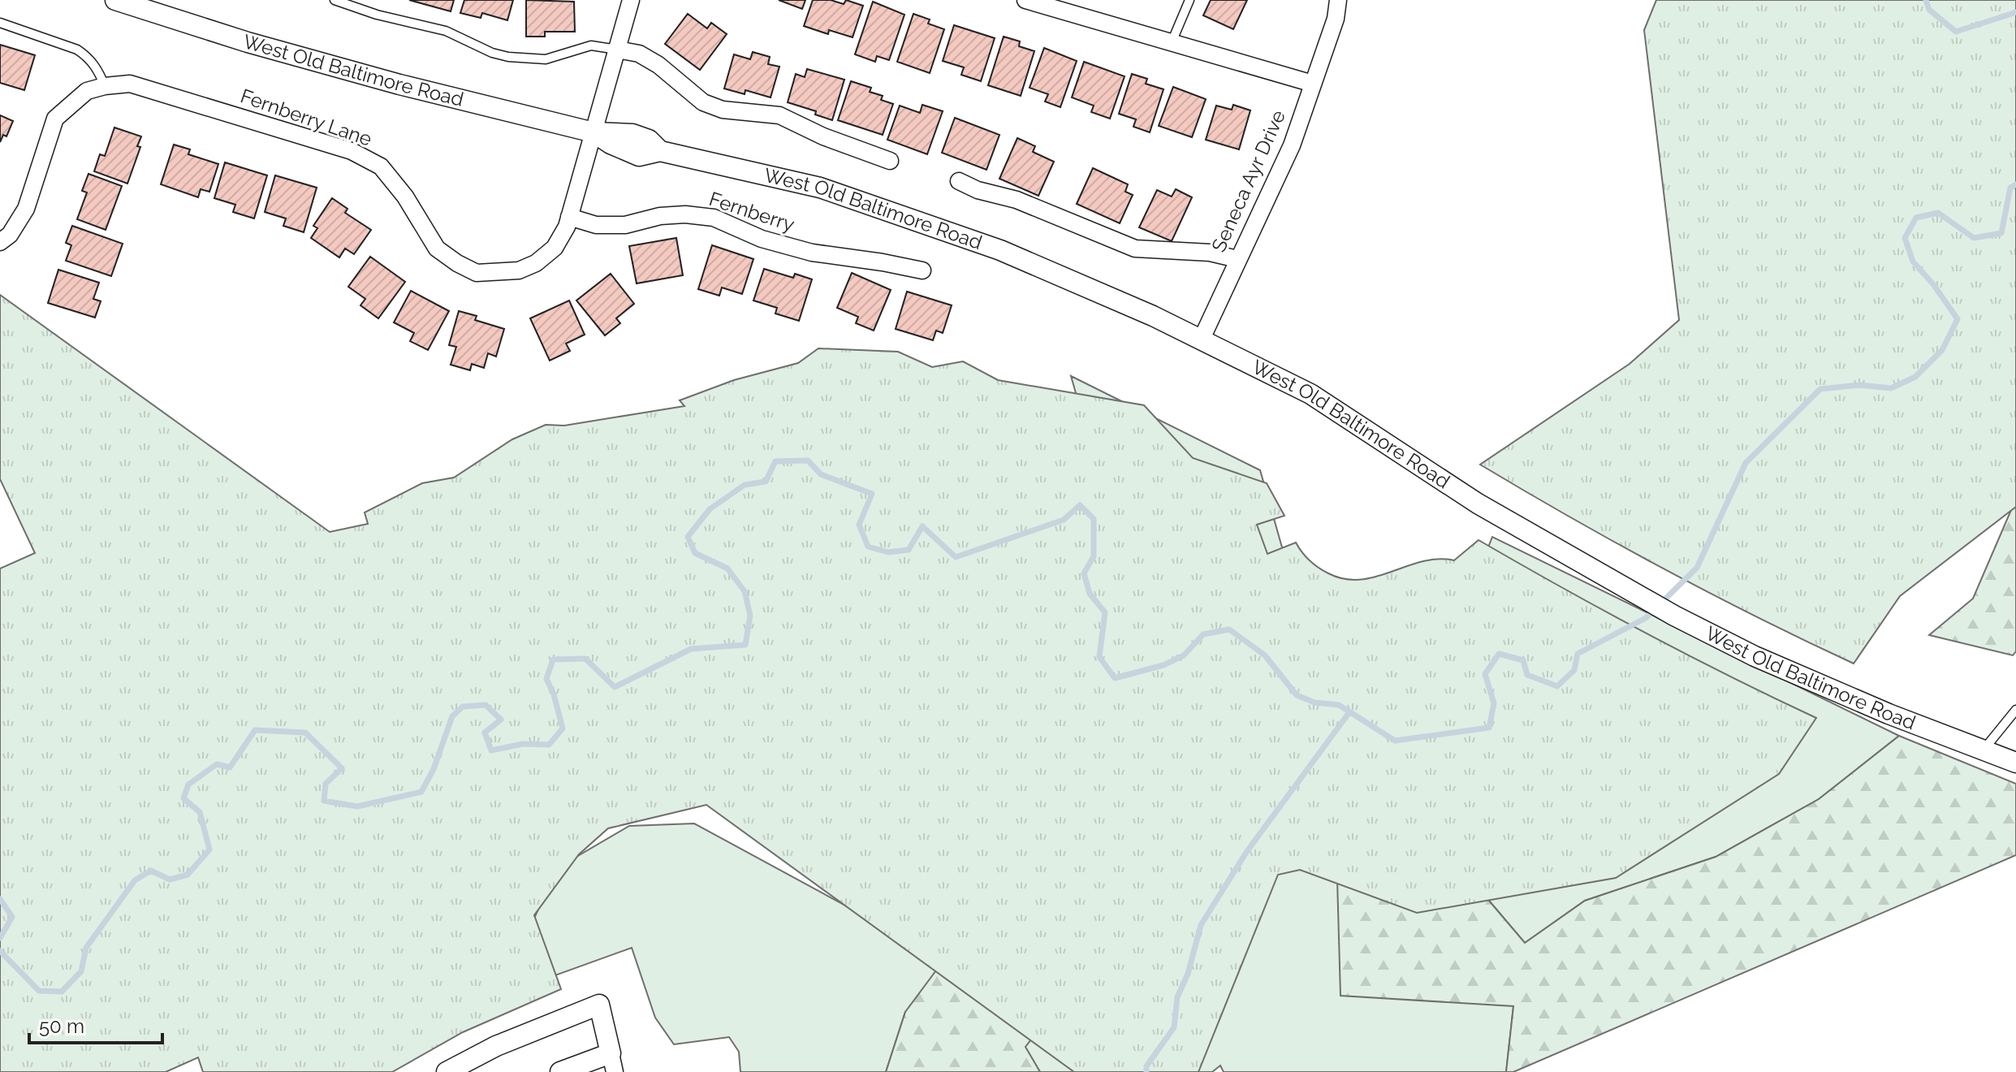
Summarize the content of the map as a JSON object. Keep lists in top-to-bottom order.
{
  "streets": {
    "street": [
      "West Old Baltimore Road",
      "Fernberry Lane",
      "Seneca Ayr Drive",
      "Fernberry"
    ]
  },
  "crossings": [
    ["West Old Baltimore Road", "Fernberry Lane"],
    ["West Old Baltimore Road", "Seneca Ayr Drive"],
    ["Fernberry Lane", "Fernberry"]
  ],
  "scale_bar": "50 m"
}
